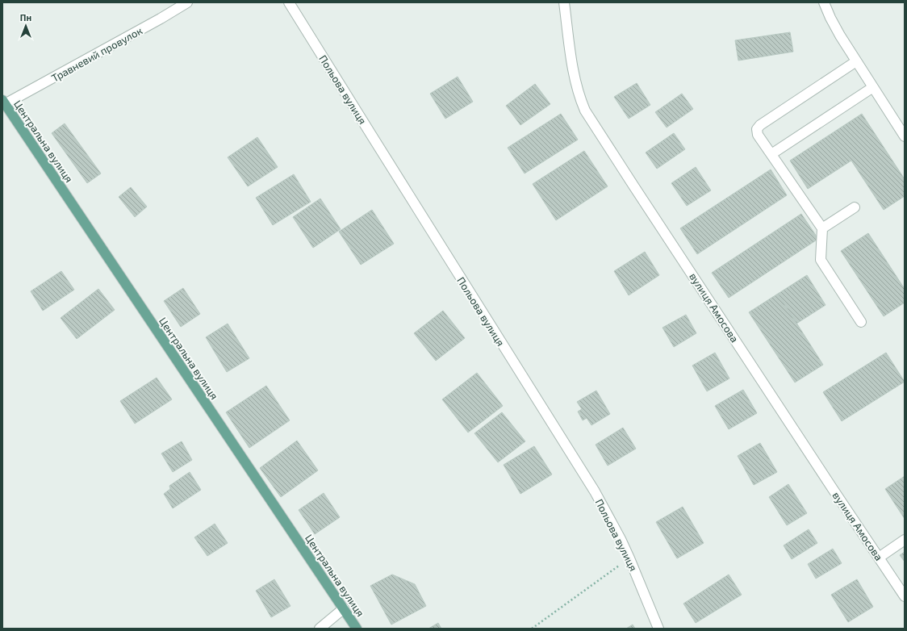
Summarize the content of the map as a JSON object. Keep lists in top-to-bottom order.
{
  "streets": {
    "main road": ["Центральна вулиця"],
    "street": ["Травневий провулок", "Польова вулиця", "вулиця Амосова"]
  },
  "crossings": [
    ["Травневий провулок", "Центральна вулиця"]
  ],
  "north": "top"
}
